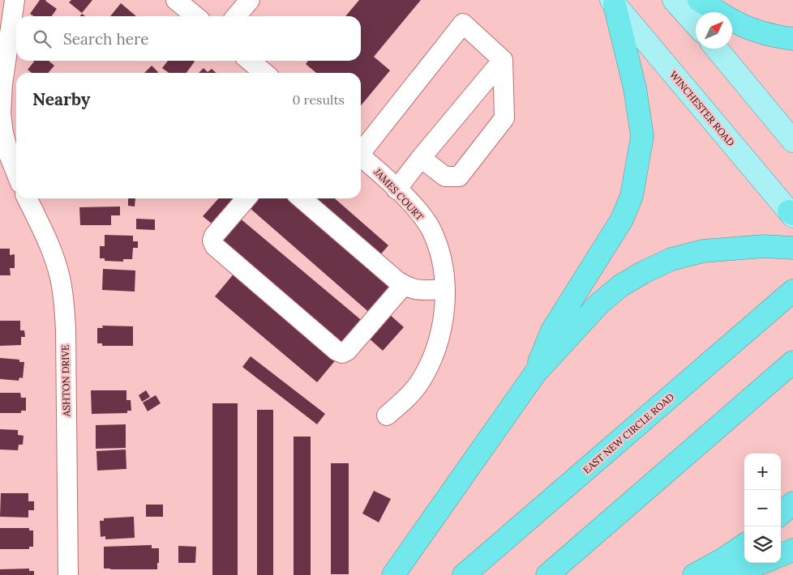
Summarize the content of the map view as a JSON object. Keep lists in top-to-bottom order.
{
  "streets": {
    "highway": ["EAST NEW CIRCLE ROAD"],
    "main road": ["WINCHESTER ROAD"],
    "street": ["JAMES COURT", "ASHTON DRIVE"]
  },
  "north": "top right",
  "page": {
    "search": "Search here",
    "heading": ["Nearby", "0 results"],
    "map_buttons": ["+", "−"]
  }
}
